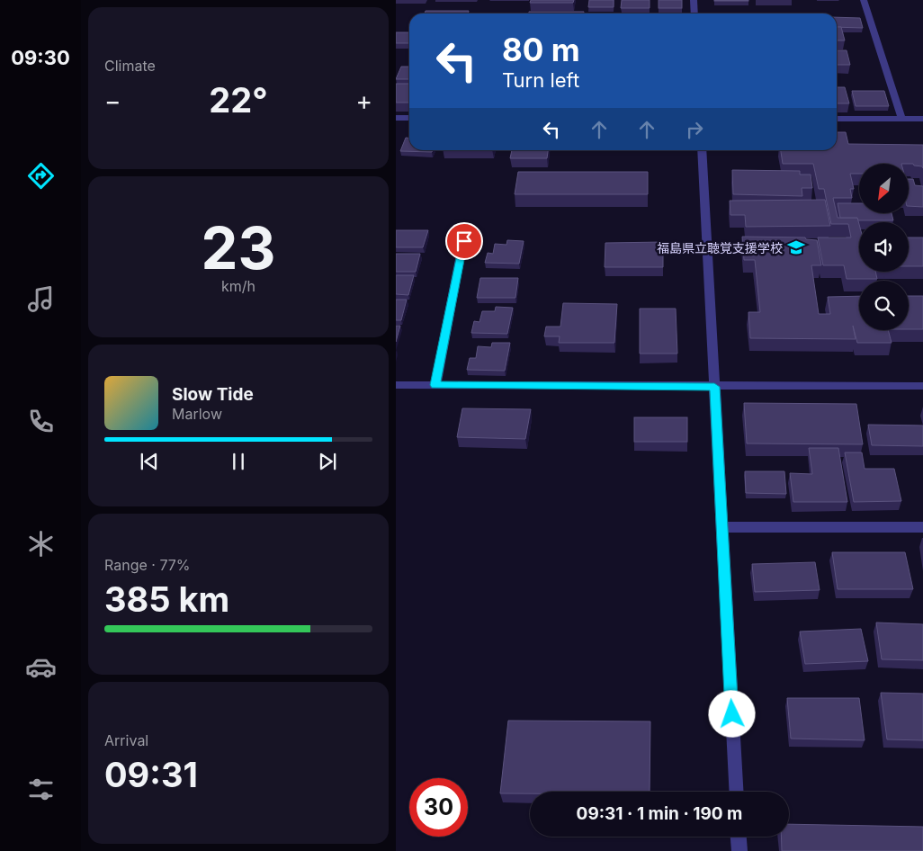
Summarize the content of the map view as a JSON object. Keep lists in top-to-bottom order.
{
  "places": {
    "school or university": ["福島県立聴覚支援学校"]
  },
  "north": "bottom left",
  "page": {
    "tabs": "09:30",
    "tile": [
      "Climate",
      ["23", "km/h"],
      ["Range · 77%", "385 km"],
      ["Arrival", "09:31"]
    ],
    "turn": ["80 m", "Turn left"],
    "heat": ["−", "22°", "+"],
    "song": ["Slow Tide", "Marlow"],
    "limit": "30",
    "trip": "09:31 · 1 min · 190 m"
  }
}
